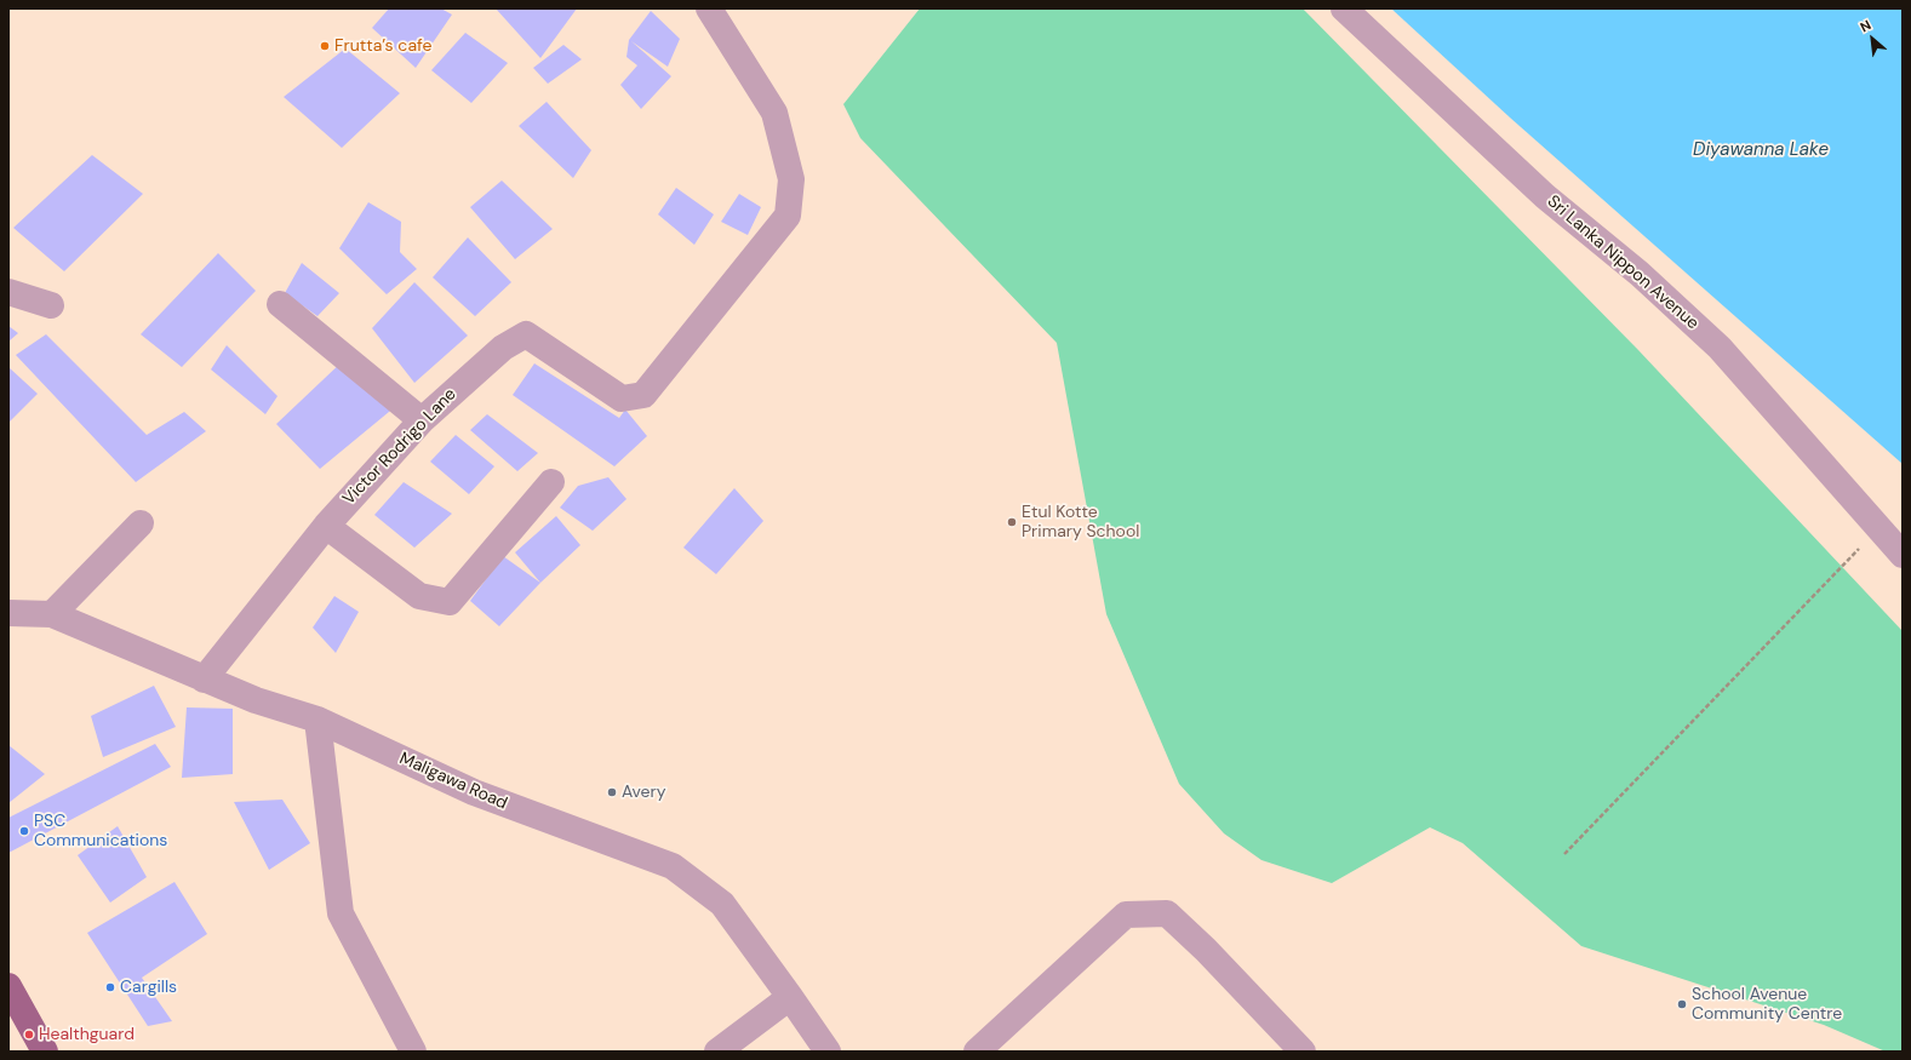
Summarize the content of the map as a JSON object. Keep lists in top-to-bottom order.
{
  "streets": {
    "street": ["Sri Lanka Nippon Avenue", "Victor Rodrigo Lane", "Maligawa Road"]
  },
  "crossings": [
    ["Victor Rodrigo Lane", "Maligawa Road"]
  ],
  "water": ["Diyawanna Lake"],
  "places": [
    "Frutta’s cafe",
    "Etul Kotte Primary School",
    "Avery",
    "PSC Communications",
    "Cargills",
    "School Avenue Community Centre",
    "Healthguard"
  ],
  "north": "top left"
}
